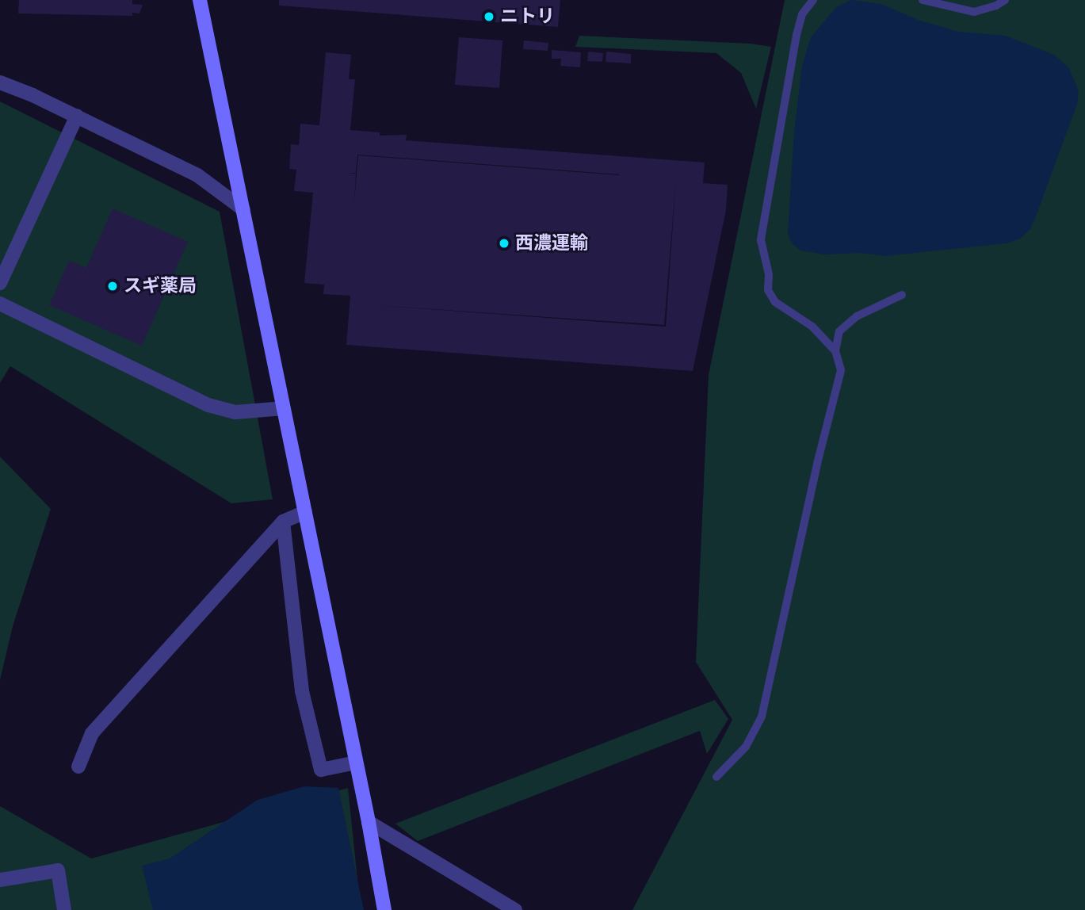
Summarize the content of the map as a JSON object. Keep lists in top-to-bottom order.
{
  "places": ["ニトリ", "西濃運輸", "スギ薬局"]
}
